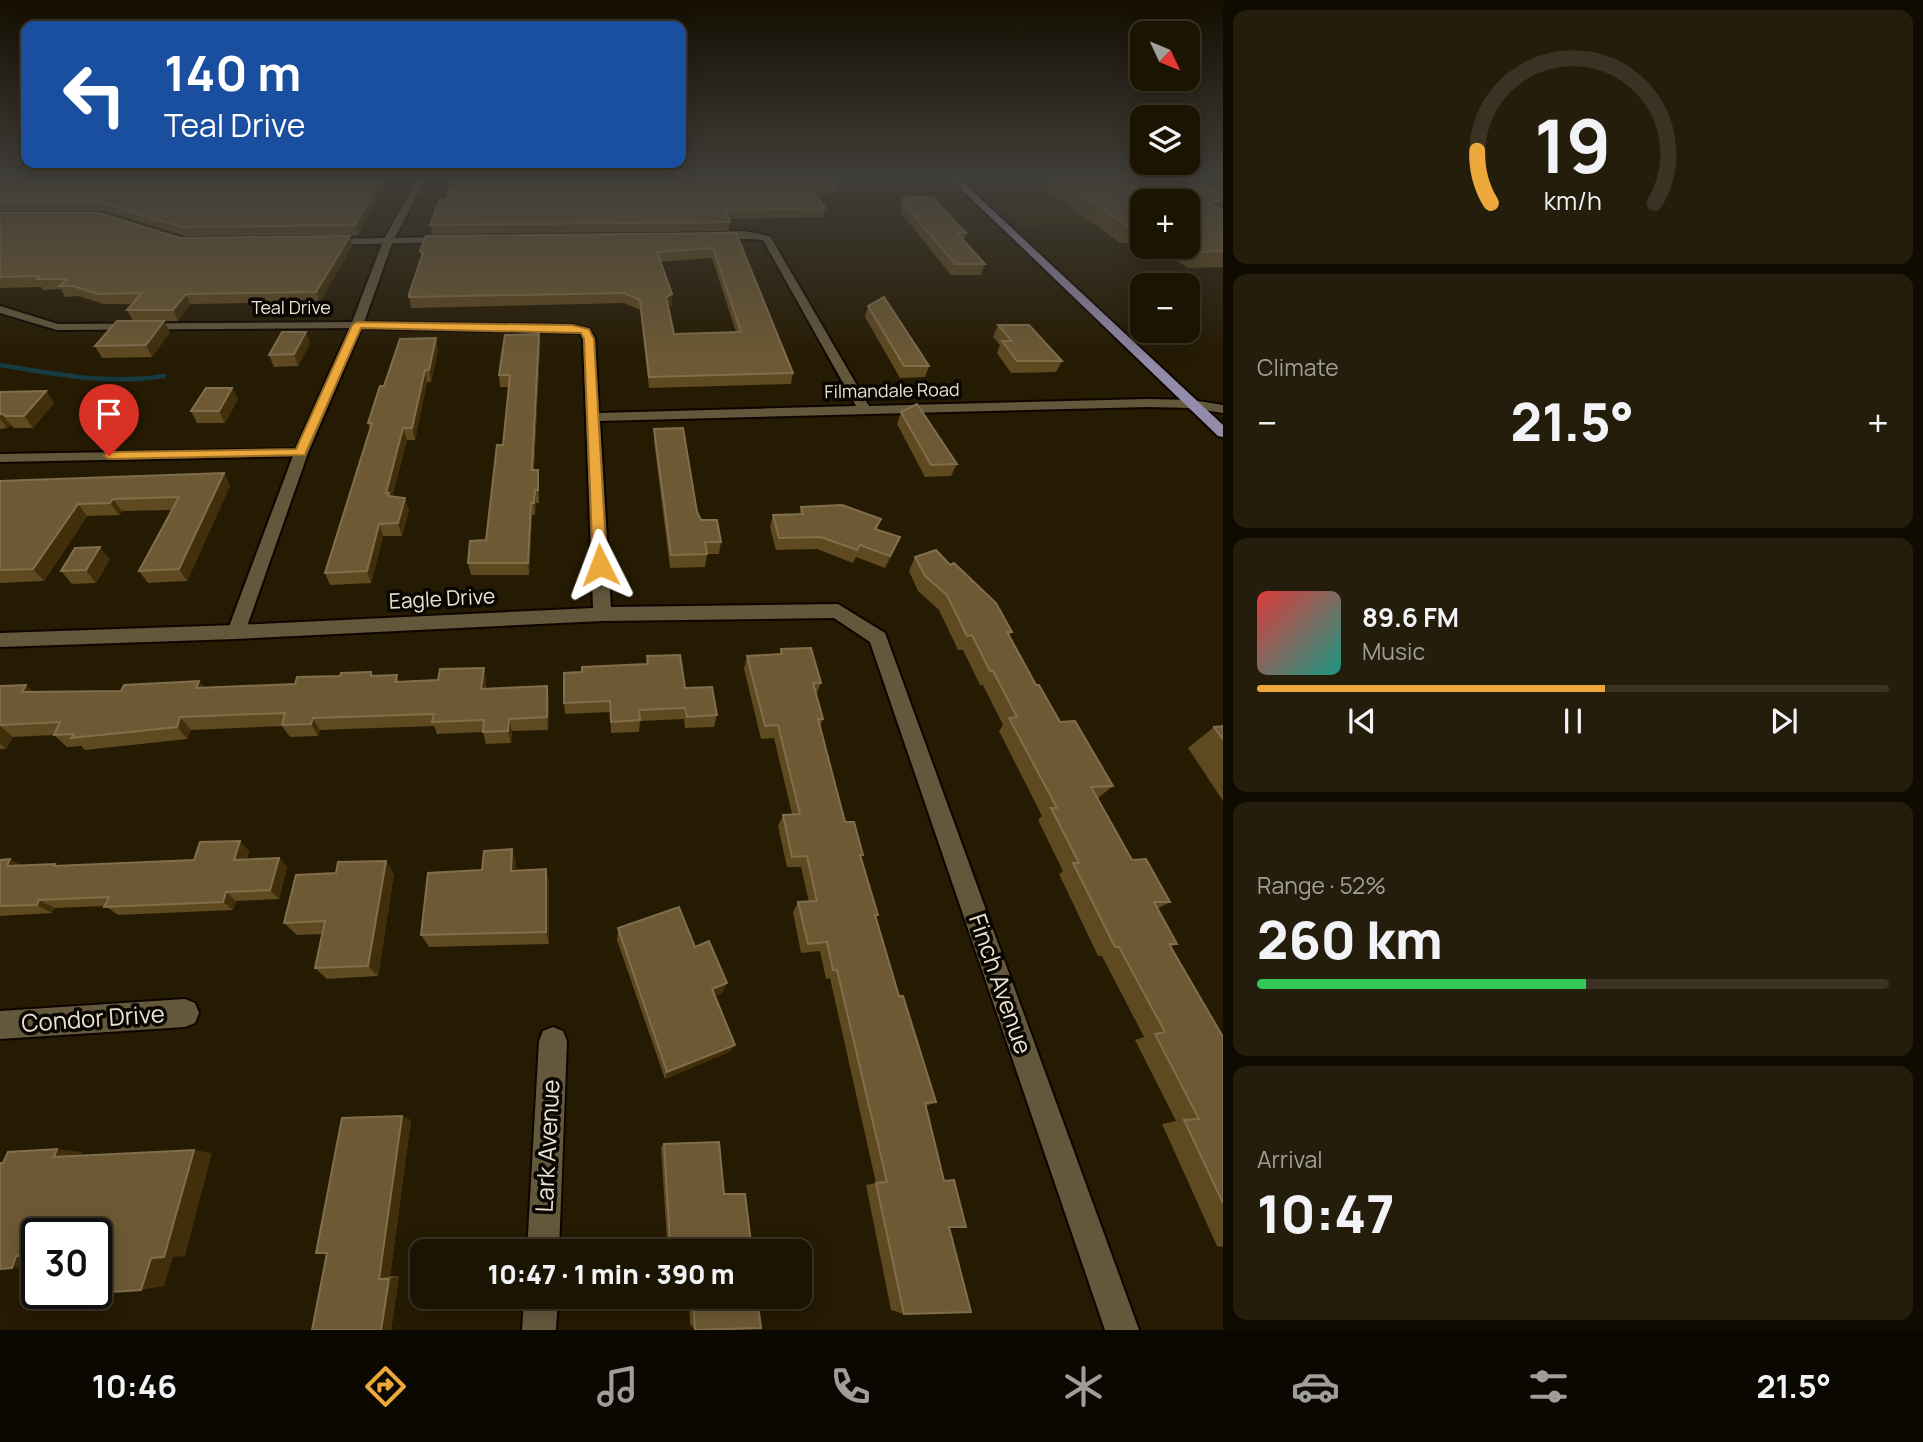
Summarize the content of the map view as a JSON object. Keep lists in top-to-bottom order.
{
  "streets": {
    "street": [
      "Teal Drive",
      "Filmandale Road",
      "Eagle Drive",
      "Finch Avenue",
      "Condor Drive",
      "Lark Avenue"
    ]
  },
  "crossings": [
    ["Teal Drive", "Filmandale Road"],
    ["Eagle Drive", "Finch Avenue"]
  ],
  "north": "bottom right",
  "page": {
    "map_buttons": ["+", "−"],
    "turn": ["140 m", "Teal Drive"],
    "tile": [
      "Climate",
      ["Range · 52%", "260 km"],
      ["Arrival", "10:47"]
    ],
    "heat": ["−", "21.5°", "+"],
    "song": ["89.6 FM", "Music"],
    "limit": "30",
    "trip": "10:47 · 1 min · 390 m",
    "tabs": ["10:46", "21.5°"],
    "gauge": ["19", "km/h"]
  }
}
